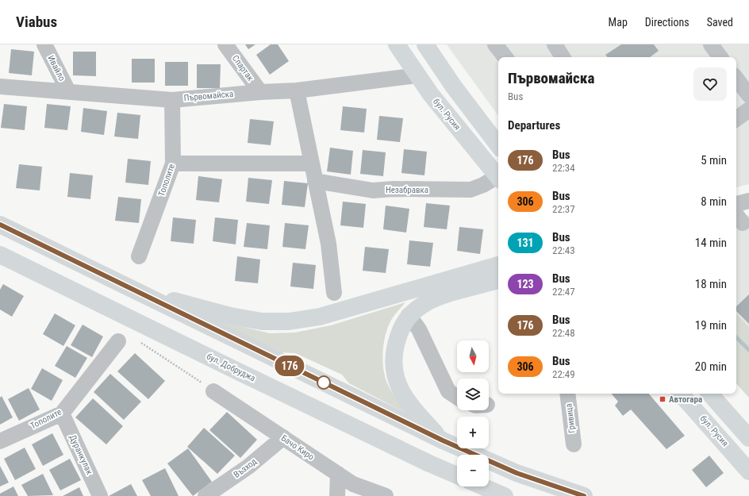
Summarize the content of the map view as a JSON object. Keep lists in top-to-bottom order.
{
  "streets": {
    "main road": ["бул. Русия", "бул. Добруджа"],
    "street": [
      "Ивайло",
      "Спартак",
      "Първомайска",
      "Тополите",
      "Незабравка",
      "Гривица",
      "Бачо Киро",
      "Дуранкулак",
      "Възход"
    ]
  },
  "crossings": [
    ["Ивайло", "Първомайска"],
    ["Спартак", "Първомайска"],
    ["Първомайска", "бул. Русия"],
    ["Първомайска", "Тополите"],
    ["Тополите", "Дуранкулак"],
    ["Бачо Киро", "Възход"]
  ],
  "places": {
    "transit": ["Aвтогара"]
  },
  "lines": ["bus line 176"],
  "north": "bottom",
  "page": {
    "header": "Viabus",
    "nav": ["Map", "Directions", "Saved"],
    "on_map": "176",
    "heading": [
      ["Първомайска", "Bus"],
      "Departures"
    ],
    "list": [
      {
        "mark": "176",
        "name": "Bus",
        "note": "22:34",
        "value": "5 min"
      },
      {
        "mark": "306",
        "name": "Bus",
        "note": "22:37",
        "value": "8 min"
      },
      {
        "mark": "131",
        "name": "Bus",
        "note": "22:43",
        "value": "14 min"
      },
      {
        "mark": "123",
        "name": "Bus",
        "note": "22:47",
        "value": "18 min"
      },
      {
        "mark": "176",
        "name": "Bus",
        "note": "22:48",
        "value": "19 min"
      },
      {
        "mark": "306",
        "name": "Bus",
        "note": "22:49",
        "value": "20 min"
      }
    ],
    "map_buttons": ["+", "−"]
  }
}
